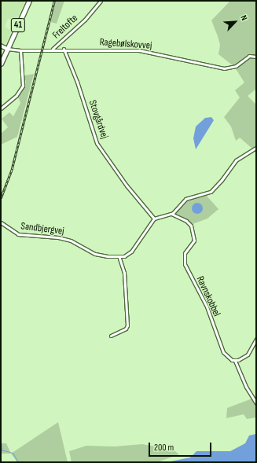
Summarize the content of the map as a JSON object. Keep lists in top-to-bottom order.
{
  "streets": {
    "main road": ["41"],
    "street": [
      "Freltofte",
      "Ragebølskovvej",
      "Stovgårdvej",
      "Sandbjergvej",
      "Ravnskobbel"
    ]
  },
  "crossings": [
    ["41", "Ragebølskovvej"],
    ["Freltofte", "Ragebølskovvej"],
    ["Ragebølskovvej", "Stovgårdvej"]
  ],
  "scale_bar": "200 m",
  "north": "top right"
}
